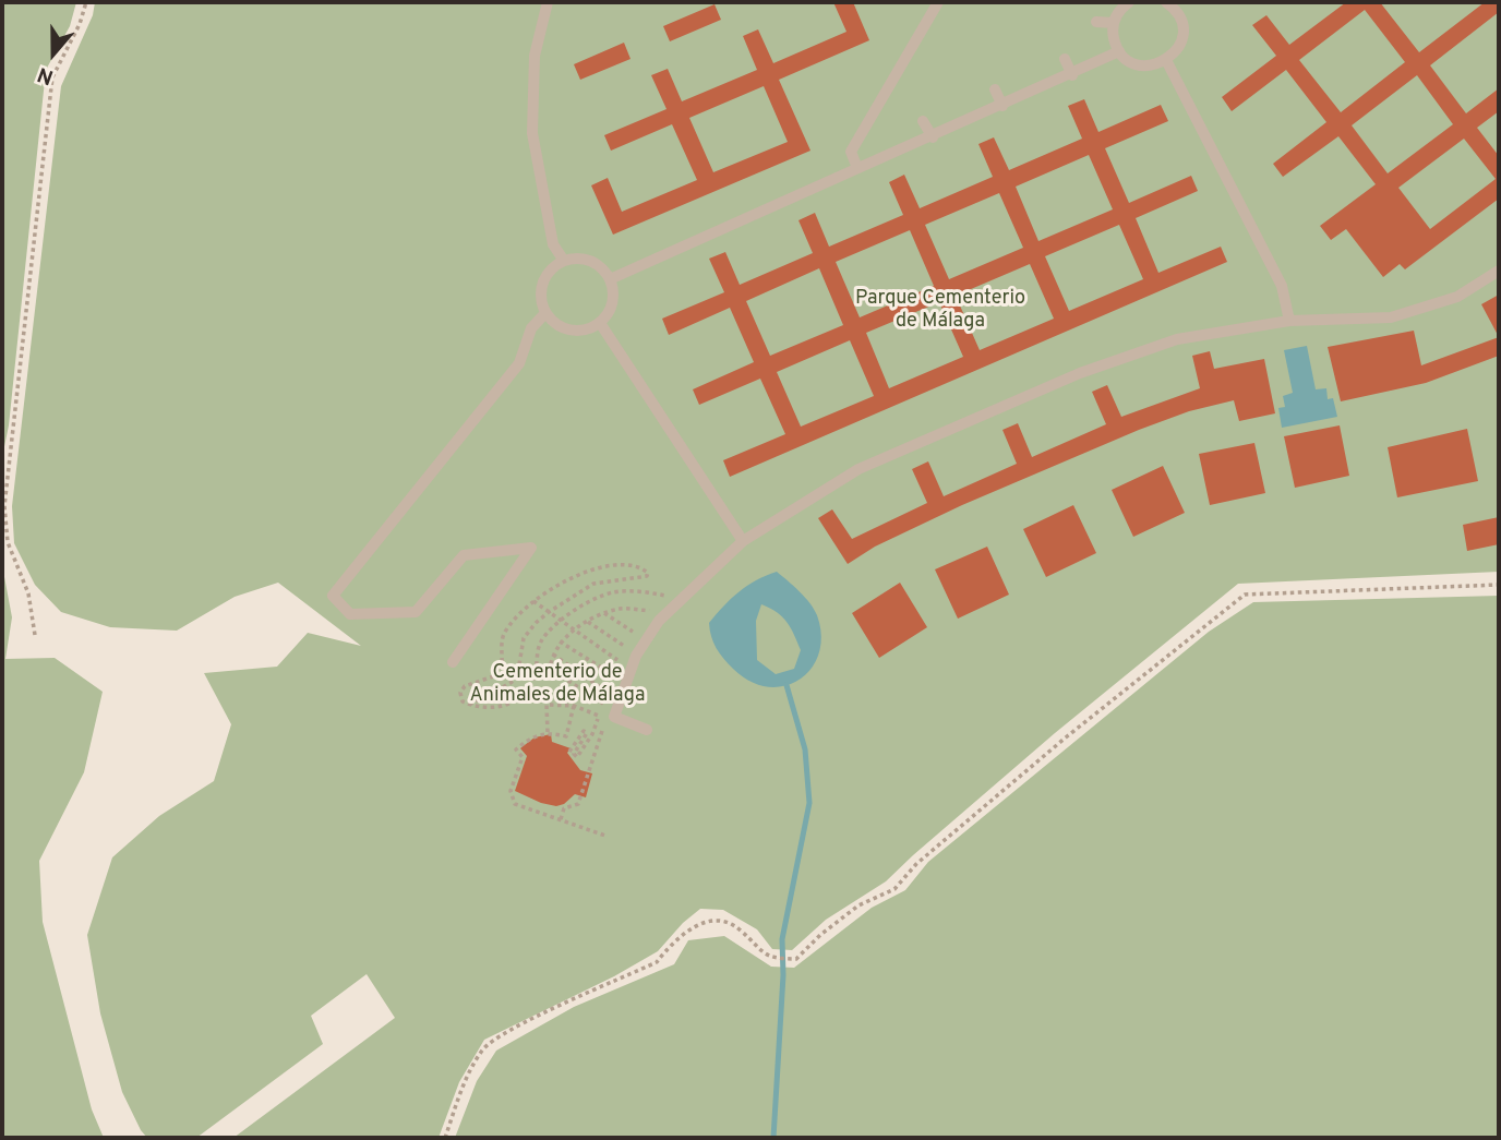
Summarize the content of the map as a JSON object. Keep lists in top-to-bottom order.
{
  "parks": ["Parque Cementerio de Málaga", "Cementerio de Animales de Málaga"],
  "north": "bottom"
}
